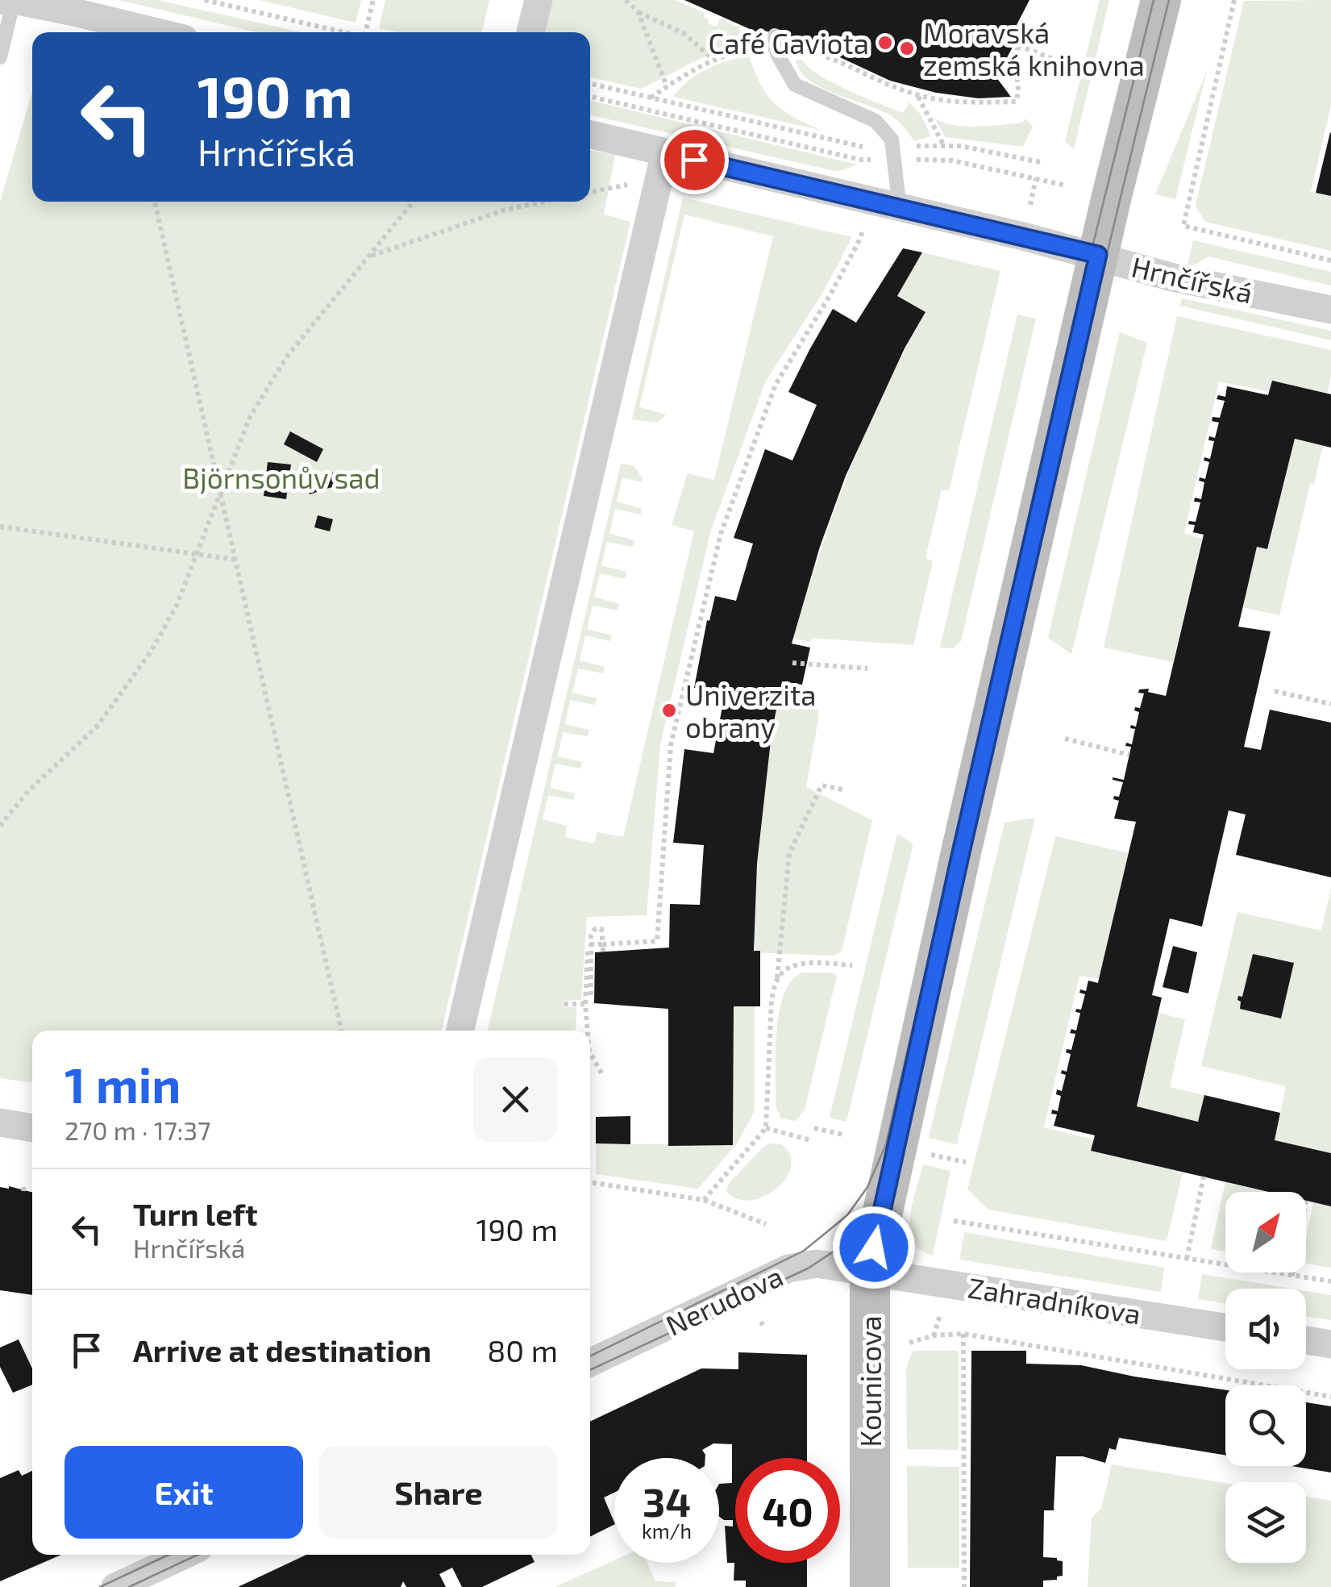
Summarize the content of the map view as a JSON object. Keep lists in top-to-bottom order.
{
  "streets": {
    "street": [
      "Hrnčířská",
      "Nerudova",
      "Zahradníkova",
      "Kounicova"
    ]
  },
  "crossings": [
    ["Hrnčířská", "Kounicova"],
    ["Nerudova", "Zahradníkova"],
    ["Nerudova", "Kounicova"],
    ["Zahradníkova", "Kounicova"]
  ],
  "parks": ["Björnsonův sad"],
  "places": ["Café Gaviota", "Moravská zemská knihovna", "Univerzita obrany"],
  "north": "top right",
  "page": {
    "turn": ["190 m", "Hrnčířská"],
    "heading": ["1 min", "270 m · 17:37"],
    "list": [
      {
        "name": "Turn left",
        "note": "Hrnčířská",
        "value": "190 m"
      },
      {
        "name": "Arrive at destination",
        "value": "80 m"
      }
    ],
    "buttons": ["Exit", "Share"],
    "speed": "34 km/h",
    "limit": "40"
  }
}
